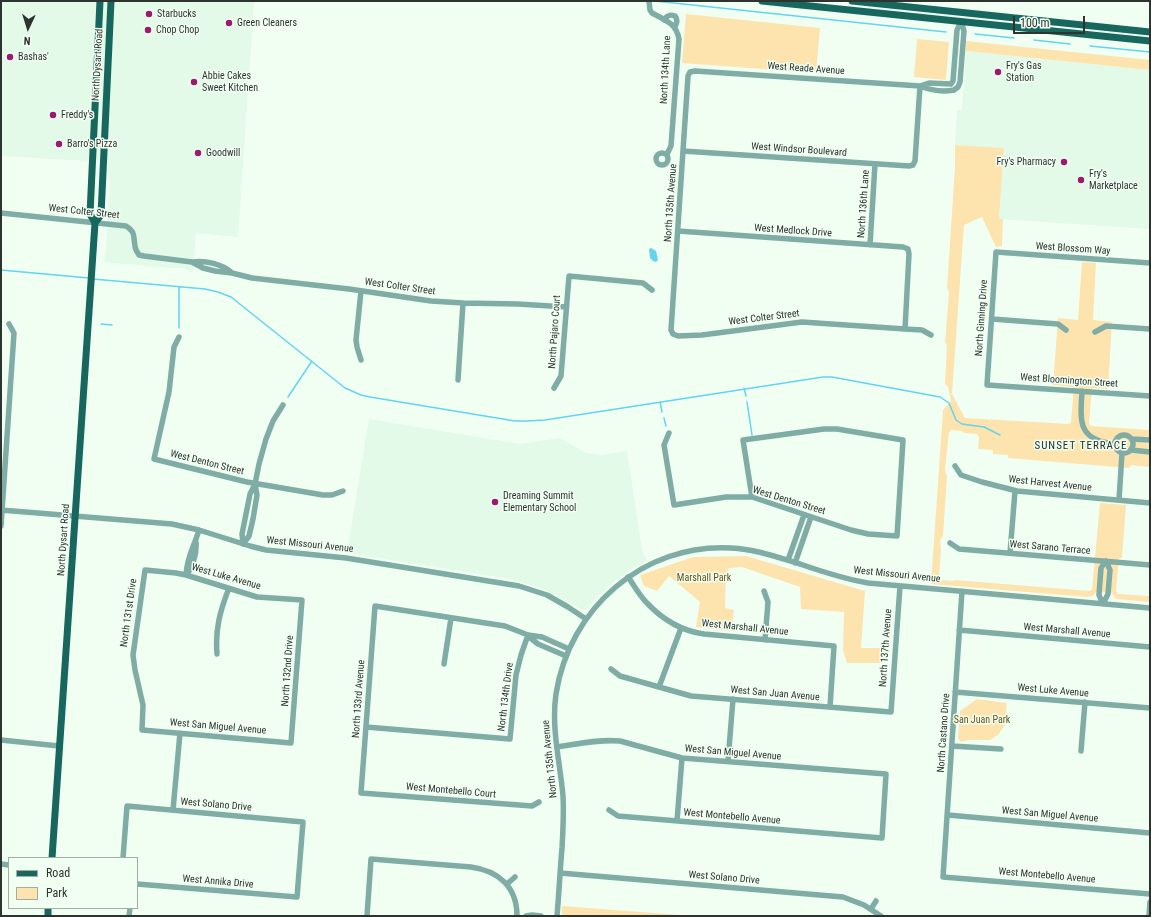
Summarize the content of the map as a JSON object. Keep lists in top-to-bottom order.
{
  "streets": {
    "main road": ["North Dysart Road"],
    "street": [
      "West Reade Avenue",
      "North 134th Lane",
      "West Windsor Boulevard",
      "North 135th Avenue",
      "North 136th Lane",
      "West Colter Street",
      "West Medlock Drive",
      "West Blossom Way",
      "North Ginning Drive",
      "North Pajaro Court",
      "West Bloomington Street",
      "West Denton Street",
      "West Harvest Avenue",
      "West Missouri Avenue",
      "West Sarano Terrace",
      "West Luke Avenue",
      "North 131st Drive",
      "West Marshall Avenue",
      "North 137th Avenue",
      "North 132nd Drive",
      "West San Juan Avenue",
      "North 134th Drive",
      "North 133rd Avenue",
      "West San Miguel Avenue",
      "North Castano Drive",
      "West Montebello Court",
      "West Solano Drive",
      "West Montebello Avenue",
      "West Annika Drive"
    ]
  },
  "crossings": [
    ["North Dysart Road", "West Colter Street"],
    ["North Dysart Road", "West Missouri Avenue"],
    ["West Reade Avenue", "West Windsor Boulevard"],
    ["West Reade Avenue", "North 135th Avenue"],
    ["West Windsor Boulevard", "North 135th Avenue"],
    ["West Windsor Boulevard", "North 136th Lane"],
    ["North 135th Avenue", "West Colter Street"],
    ["North 135th Avenue", "West Medlock Drive"],
    ["North 135th Avenue", "West Missouri Avenue"],
    ["North 135th Avenue", "West Marshall Avenue"],
    ["North 135th Avenue", "West San Miguel Avenue"],
    ["North 135th Avenue", "West Solano Drive"],
    ["North 136th Lane", "West Medlock Drive"],
    ["West Colter Street", "West Medlock Drive"],
    ["West Colter Street", "North Pajaro Court"],
    ["West Blossom Way", "North Ginning Drive"],
    ["North Ginning Drive", "West Bloomington Street"],
    ["West Missouri Avenue", "West Marshall Avenue"],
    ["West Missouri Avenue", "North 137th Avenue"],
    ["West Missouri Avenue", "North Castano Drive"],
    ["West Luke Avenue", "North 131st Drive"],
    ["West Luke Avenue", "North 132nd Drive"],
    ["West Luke Avenue", "North Castano Drive"],
    ["North 131st Drive", "West San Miguel Avenue"],
    ["West Marshall Avenue", "West San Juan Avenue"],
    ["West Marshall Avenue", "North Castano Drive"],
    ["North 137th Avenue", "West San Juan Avenue"],
    ["North 132nd Drive", "West San Miguel Avenue"],
    ["North 134th Drive", "North 133rd Avenue"],
    ["North 133rd Avenue", "West Montebello Court"],
    ["West San Miguel Avenue", "North Castano Drive"],
    ["West San Miguel Avenue", "West Montebello Avenue"],
    ["North Castano Drive", "West Montebello Avenue"],
    ["West Solano Drive", "West Annika Drive"]
  ],
  "districts": ["SUNSET TERRACE"],
  "parks": ["Marshall Park", "San Juan Park"],
  "places": [
    "Starbucks",
    "Green Cleaners",
    "Chop Chop",
    "Bashas'",
    "Fry's Gas Station",
    "Abbie Cakes Sweet Kitchen",
    "Freddy's",
    "Barro's Pizza",
    "Goodwill",
    "Fry's Pharmacy",
    "Fry's Marketplace",
    "Dreaming Summit Elementary School"
  ],
  "legend": ["Road", "Park"],
  "scale_bar": "100 m",
  "north": "bottom"
}
